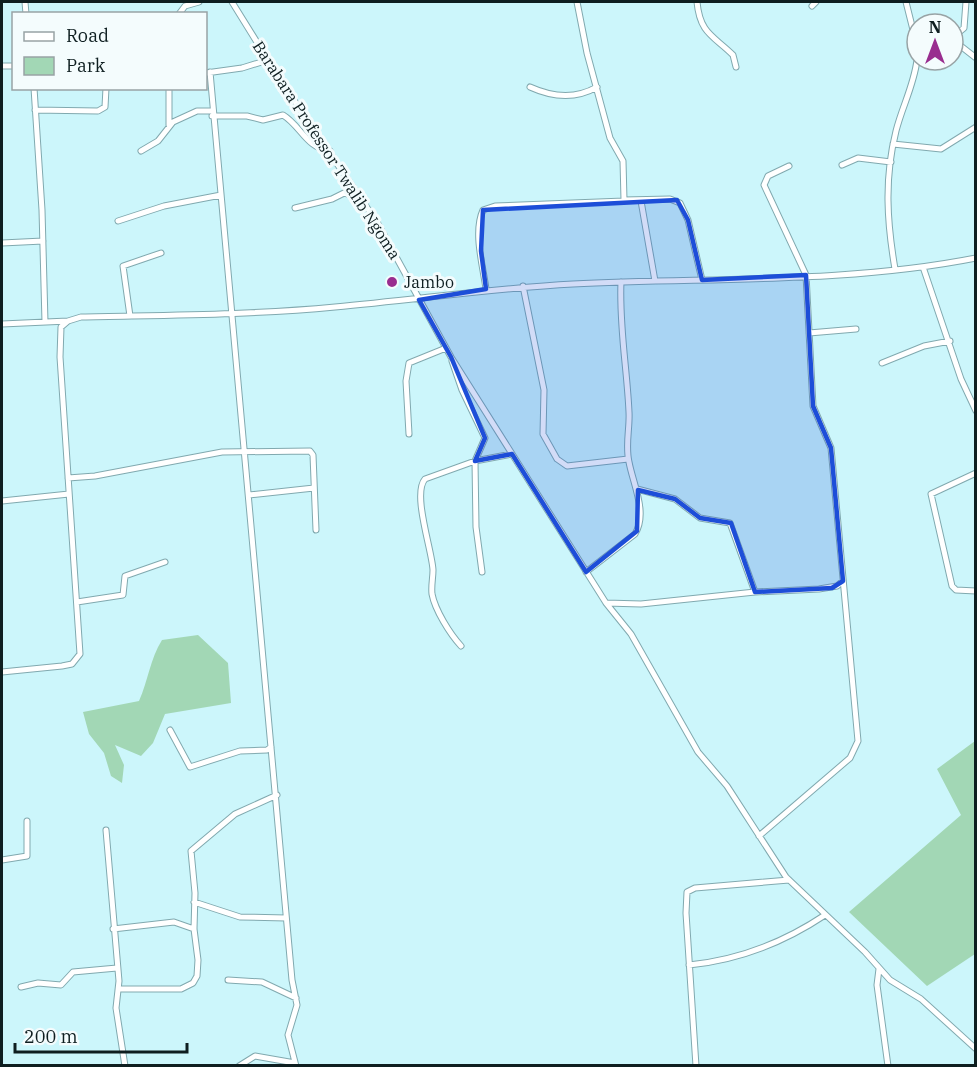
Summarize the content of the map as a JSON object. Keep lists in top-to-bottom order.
{
  "streets": {
    "street": ["Barabara Professor Twalib Ngoma"]
  },
  "places": ["Jambo"],
  "legend": ["Road", "Park"],
  "scale_bar": "200 m",
  "north": "top"
}
